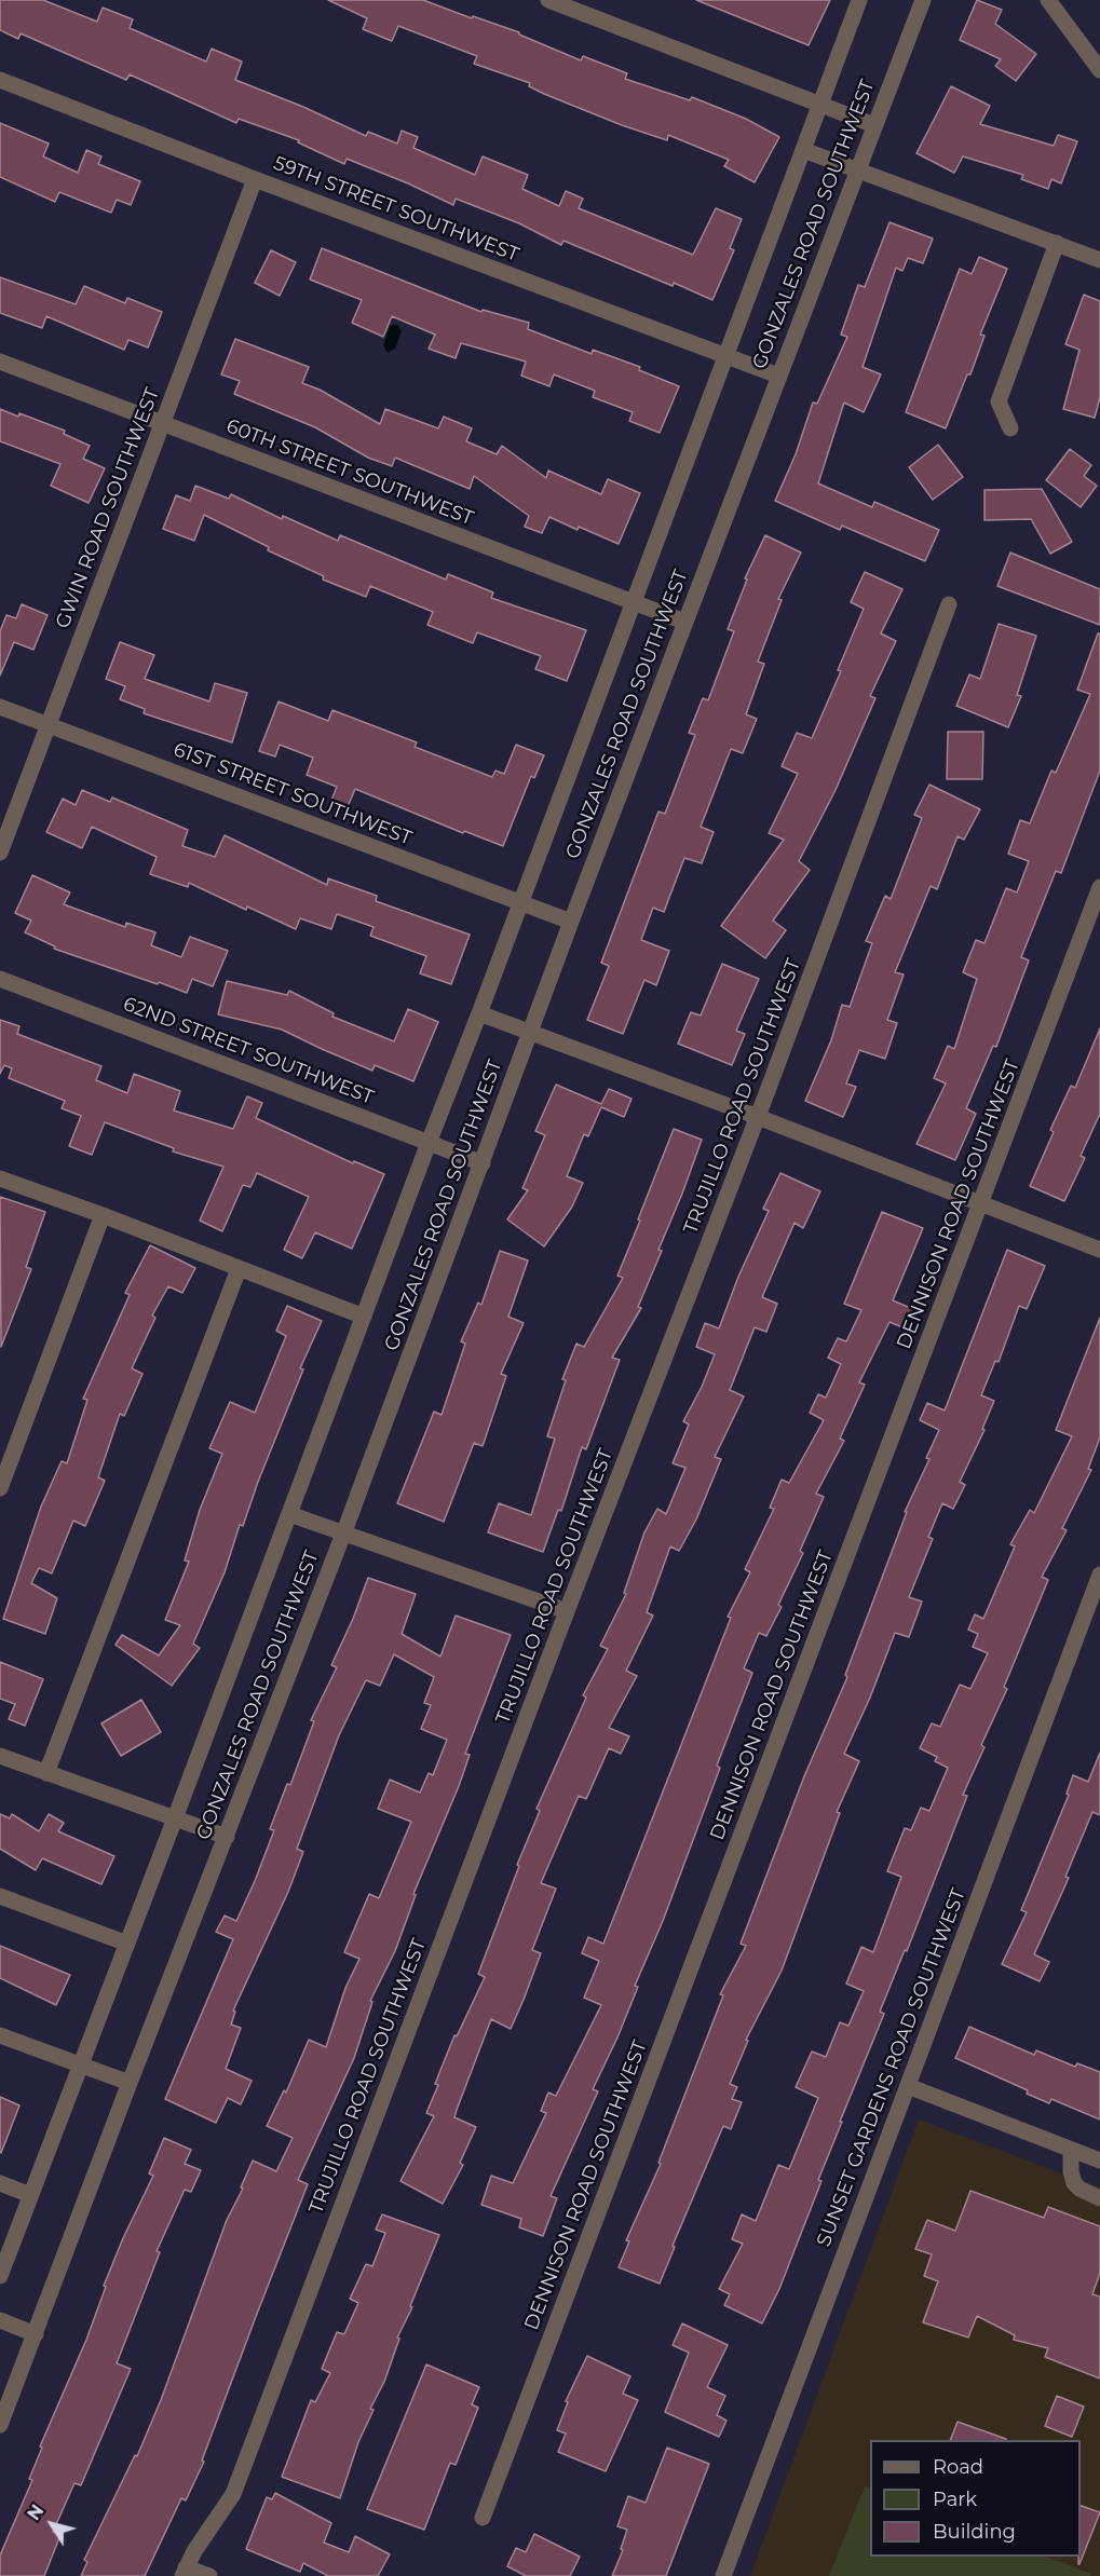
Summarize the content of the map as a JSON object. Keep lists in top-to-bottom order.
{
  "streets": {
    "street": [
      "59TH STREET SOUTHWEST",
      "GONZALES ROAD SOUTHWEST",
      "60TH STREET SOUTHWEST",
      "GWIN ROAD SOUTHWEST",
      "61ST STREET SOUTHWEST",
      "62ND STREET SOUTHWEST",
      "TRUJILLO ROAD SOUTHWEST",
      "DENNISON ROAD SOUTHWEST",
      "SUNSET GARDENS ROAD SOUTHWEST"
    ]
  },
  "crossings": [
    ["59TH STREET SOUTHWEST", "GONZALES ROAD SOUTHWEST"],
    ["59TH STREET SOUTHWEST", "GWIN ROAD SOUTHWEST"],
    ["GONZALES ROAD SOUTHWEST", "60TH STREET SOUTHWEST"],
    ["GONZALES ROAD SOUTHWEST", "61ST STREET SOUTHWEST"],
    ["GONZALES ROAD SOUTHWEST", "62ND STREET SOUTHWEST"],
    ["60TH STREET SOUTHWEST", "GWIN ROAD SOUTHWEST"],
    ["GWIN ROAD SOUTHWEST", "61ST STREET SOUTHWEST"]
  ],
  "legend": ["Road", "Park", "Building"],
  "north": "top left"
}
